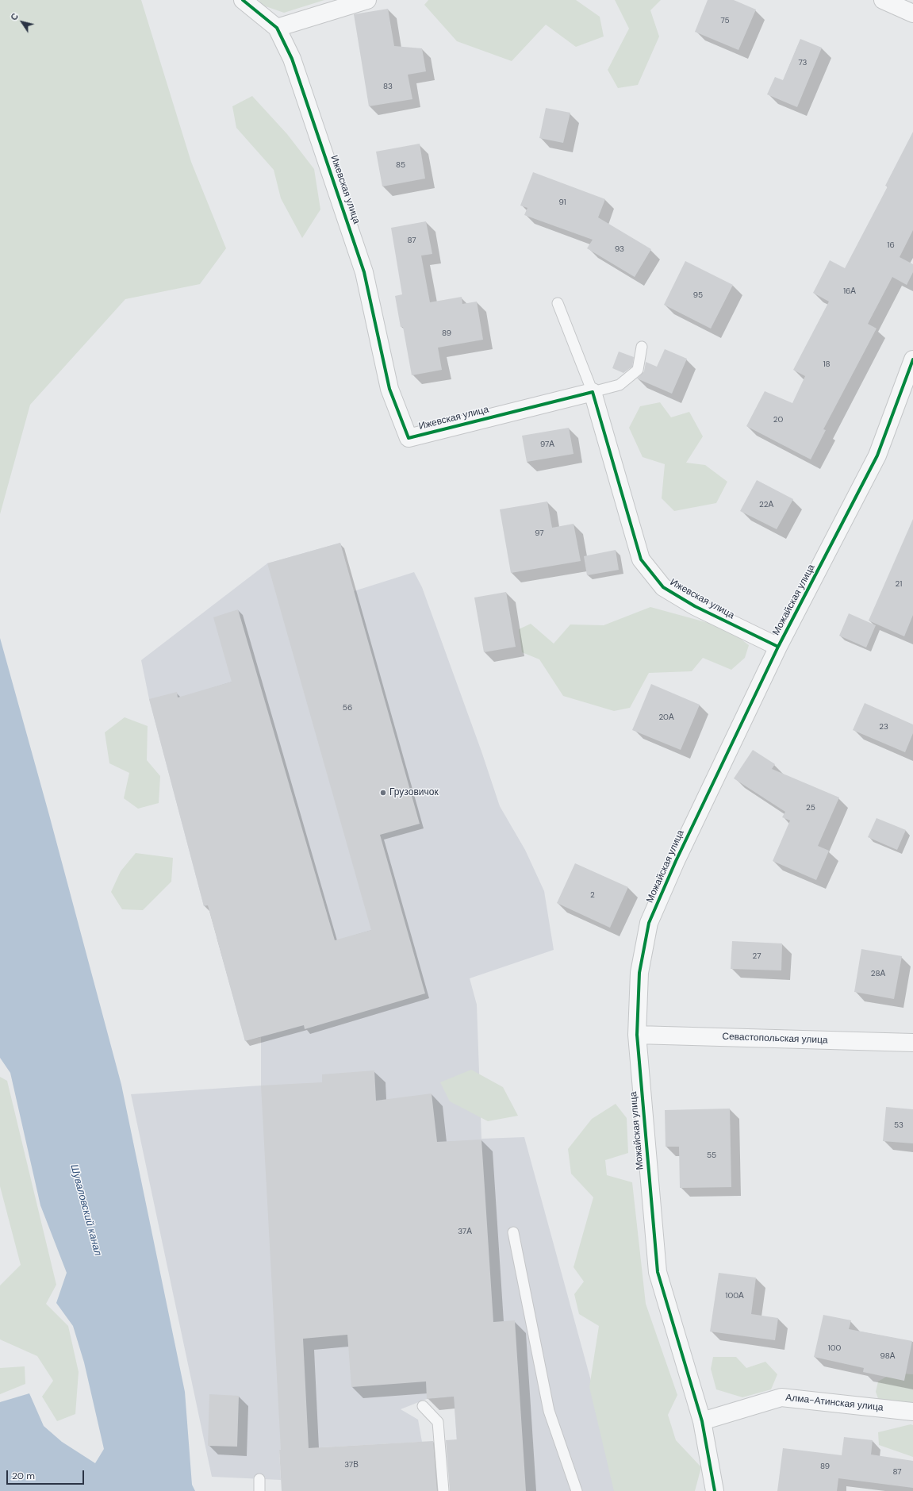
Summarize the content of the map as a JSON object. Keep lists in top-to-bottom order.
{
  "streets": {
    "street": [
      "Ижевская улица",
      "Можайская улица",
      "Севастопольская улица",
      "Алма-Атинская улица"
    ]
  },
  "crossings": [
    ["Ижевская улица", "Можайская улица"],
    ["Можайская улица", "Севастопольская улица"],
    ["Можайская улица", "Алма-Атинская улица"]
  ],
  "water": ["Шуваловский канал"],
  "places": ["Грузовичок"],
  "house_numbers": [
    "75",
    "73",
    "83",
    "85",
    "91",
    "87",
    "16",
    "93",
    "16А",
    "95",
    "89",
    "18",
    "20",
    "97А",
    "22А",
    "97",
    "21",
    "56",
    "20А",
    "23",
    "25",
    "2",
    "27",
    "28А",
    "53",
    "55",
    "37А",
    "100А",
    "100",
    "98А",
    "37В",
    "89",
    "87"
  ],
  "scale_bar": "20 m",
  "north": "top left"
}
